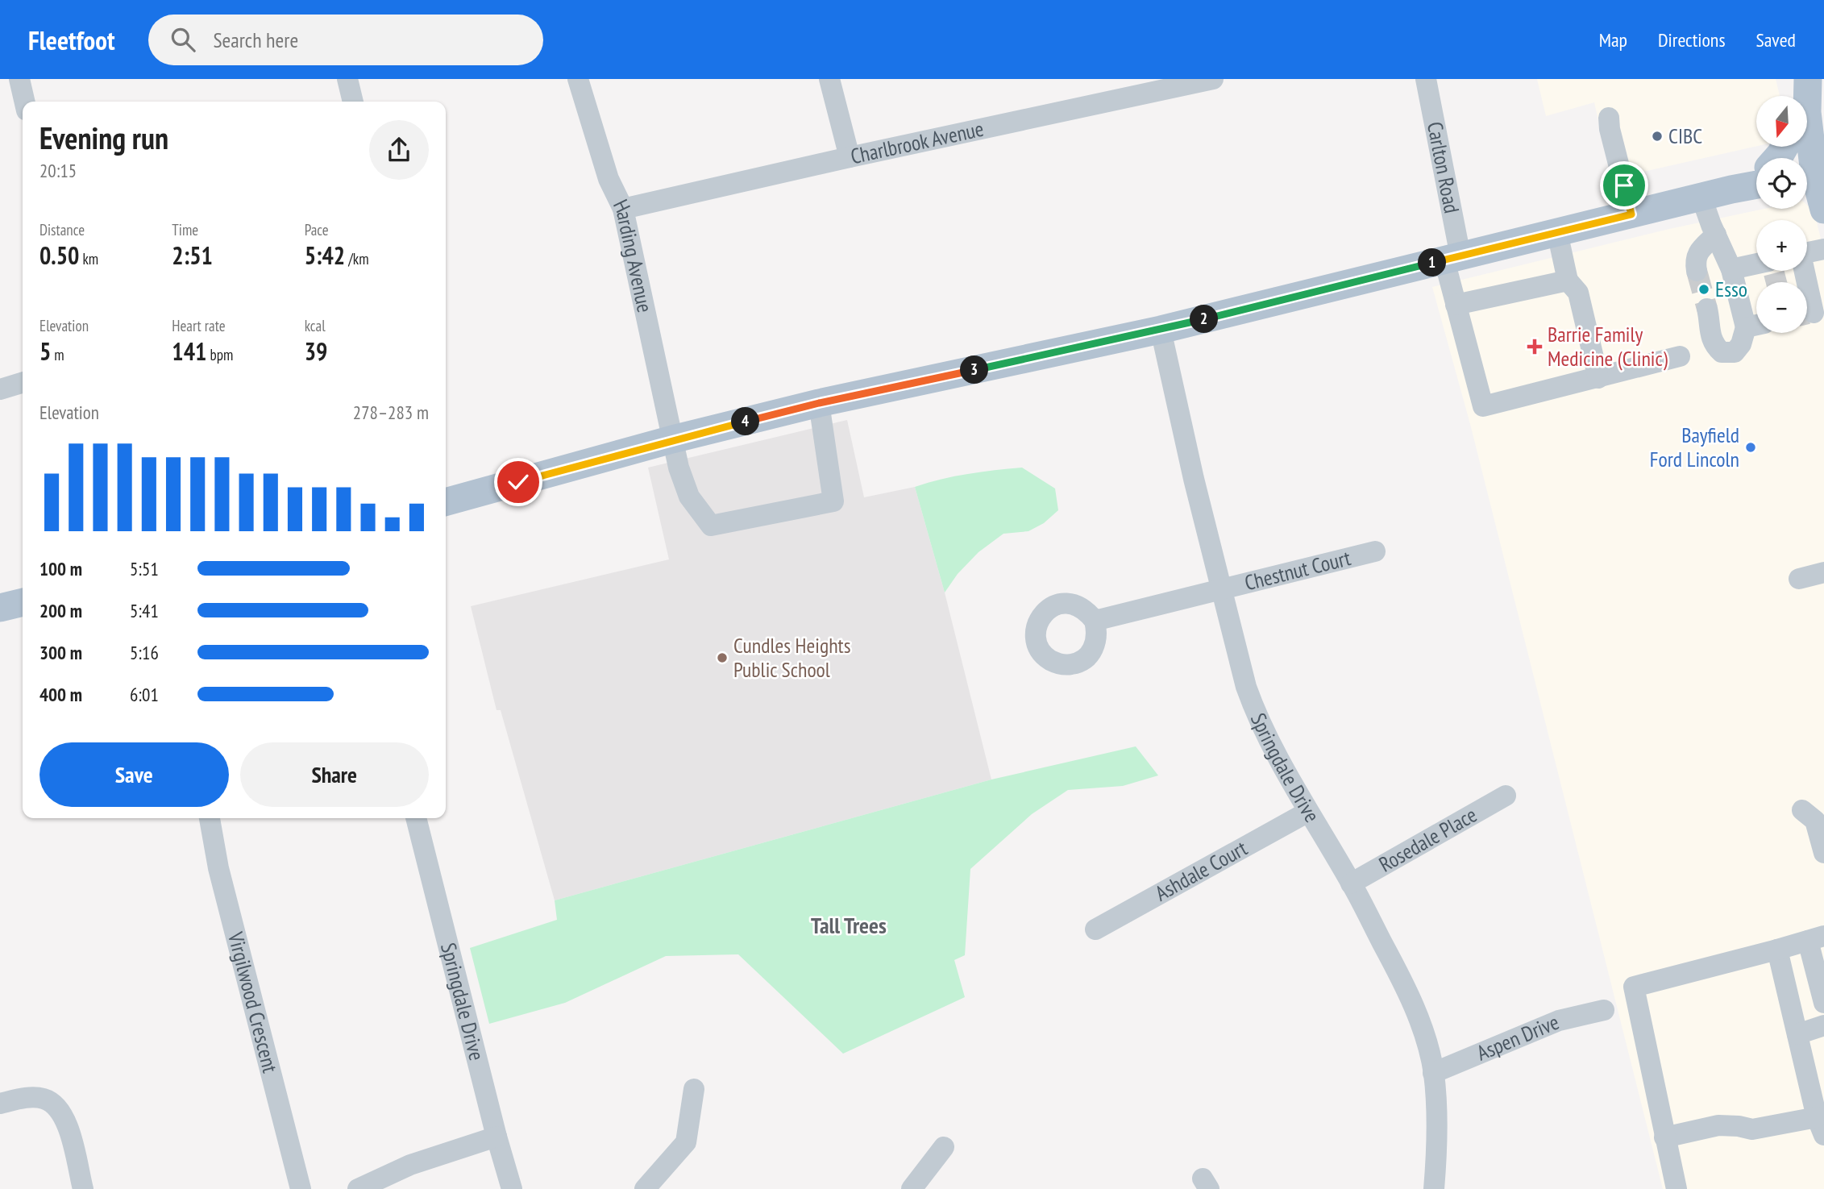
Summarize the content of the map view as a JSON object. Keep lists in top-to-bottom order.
{
  "streets": {
    "street": [
      "Charlbrook Avenue",
      "Carlton Road",
      "Harding Avenue",
      "Chestnut Court",
      "Springdale Drive",
      "Rosedale Place",
      "Ashdale Court",
      "Virgilwood Crescent",
      "Aspen Drive"
    ]
  },
  "crossings": [
    ["Charlbrook Avenue", "Harding Avenue"],
    ["Chestnut Court", "Springdale Drive"],
    ["Springdale Drive", "Rosedale Place"],
    ["Springdale Drive", "Ashdale Court"],
    ["Springdale Drive", "Aspen Drive"]
  ],
  "districts": ["Tall Trees"],
  "places": {
    "other": [
      "CIBC",
      "Esso",
      "Bayfield Ford Lincoln",
      "Cundles Heights Public School"
    ],
    "health": ["Barrie Family Medicine (Clinic)"]
  },
  "north": "bottom",
  "page": {
    "header": "Fleetfoot",
    "search": "Search here",
    "nav": ["Map", "Directions", "Saved"],
    "map_buttons": ["+", "−"],
    "heading": ["Evening run", "20:15"],
    "stats": [
      ["Distance", "0.50 km"],
      ["Time", "2:51"],
      ["Pace", "5:42 /km"],
      ["Elevation", "5 m"],
      ["Heart rate", "141 bpm"],
      ["kcal", "39"]
    ],
    "pins": [
      "1",
      "2",
      "3",
      "4"
    ],
    "chart": ["Elevation", "278–283 m"],
    "list": [
      {
        "name": "100 m",
        "note": "5:51"
      },
      {
        "name": "200 m",
        "note": "5:41"
      },
      {
        "name": "300 m",
        "note": "5:16"
      },
      {
        "name": "400 m",
        "note": "6:01"
      }
    ],
    "buttons": ["Save", "Share"]
  }
}
